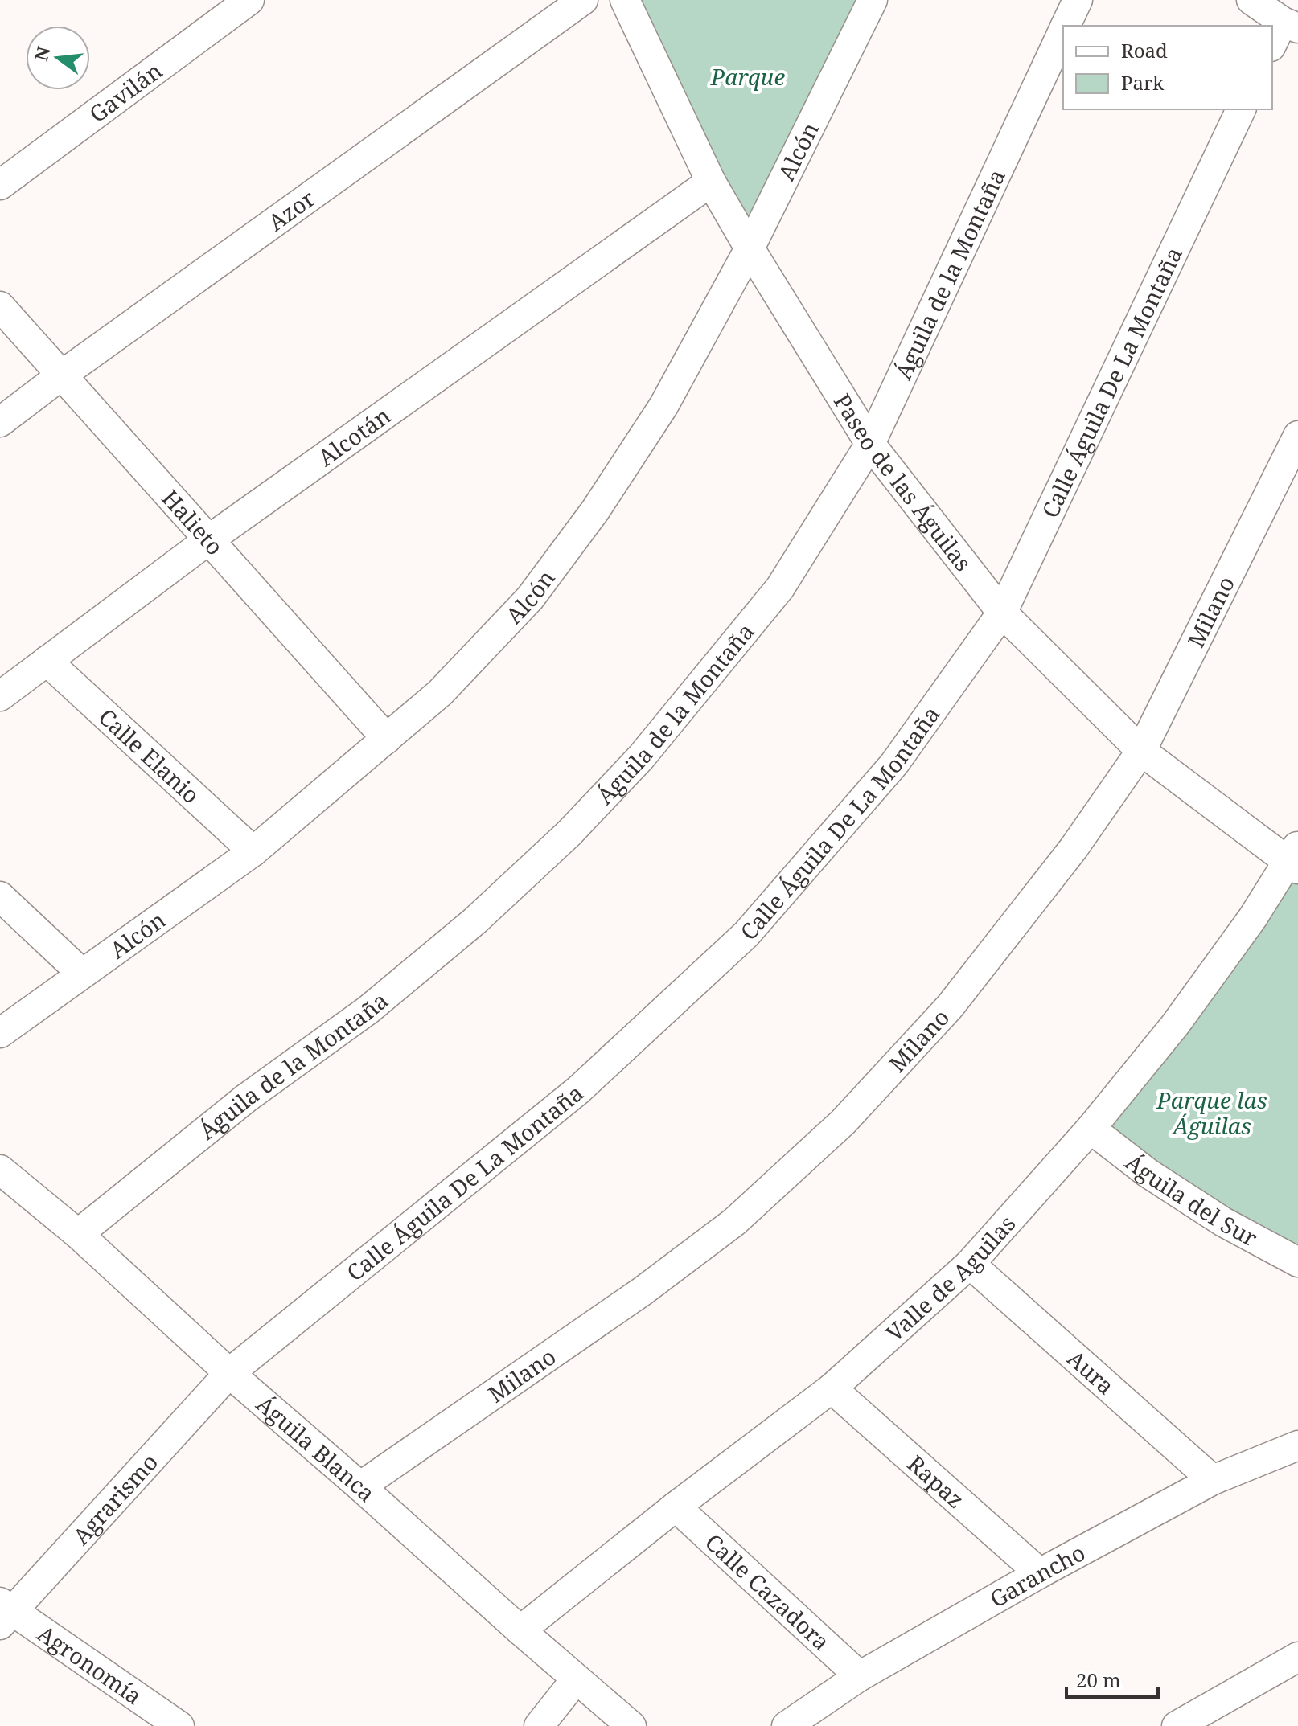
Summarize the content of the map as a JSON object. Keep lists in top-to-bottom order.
{
  "streets": {
    "street": [
      "Gavilán",
      "Alcón",
      "Azor",
      "Águila de la Montaña",
      "Calle Águila De La Montaña",
      "Alcotán",
      "Paseo de las Águilas",
      "Halieto",
      "Milano",
      "Calle Elanio",
      "Águila del Sur",
      "Valle de Aguilas",
      "Aura",
      "Águila Blanca",
      "Rapaz",
      "Agrarismo",
      "Garancho",
      "Calle Cazadora",
      "Agronomía"
    ]
  },
  "crossings": [
    ["Alcón", "Paseo de las Águilas"],
    ["Alcón", "Halieto"],
    ["Alcón", "Calle Elanio"],
    ["Azor", "Halieto"],
    ["Águila de la Montaña", "Paseo de las Águilas"],
    ["Águila de la Montaña", "Águila Blanca"],
    ["Calle Águila De La Montaña", "Paseo de las Águilas"],
    ["Calle Águila De La Montaña", "Águila Blanca"],
    ["Calle Águila De La Montaña", "Agrarismo"],
    ["Alcotán", "Paseo de las Águilas"],
    ["Alcotán", "Halieto"],
    ["Alcotán", "Calle Elanio"],
    ["Paseo de las Águilas", "Milano"],
    ["Paseo de las Águilas", "Valle de Aguilas"],
    ["Milano", "Águila Blanca"],
    ["Águila del Sur", "Valle de Aguilas"],
    ["Valle de Aguilas", "Aura"],
    ["Valle de Aguilas", "Águila Blanca"],
    ["Valle de Aguilas", "Rapaz"],
    ["Valle de Aguilas", "Calle Cazadora"],
    ["Aura", "Garancho"],
    ["Águila Blanca", "Agrarismo"],
    ["Rapaz", "Garancho"],
    ["Agrarismo", "Agronomía"],
    ["Garancho", "Calle Cazadora"]
  ],
  "parks": ["Parque", "Parque las Águilas"],
  "legend": ["Road", "Park"],
  "scale_bar": "20 m",
  "north": "left"
}
